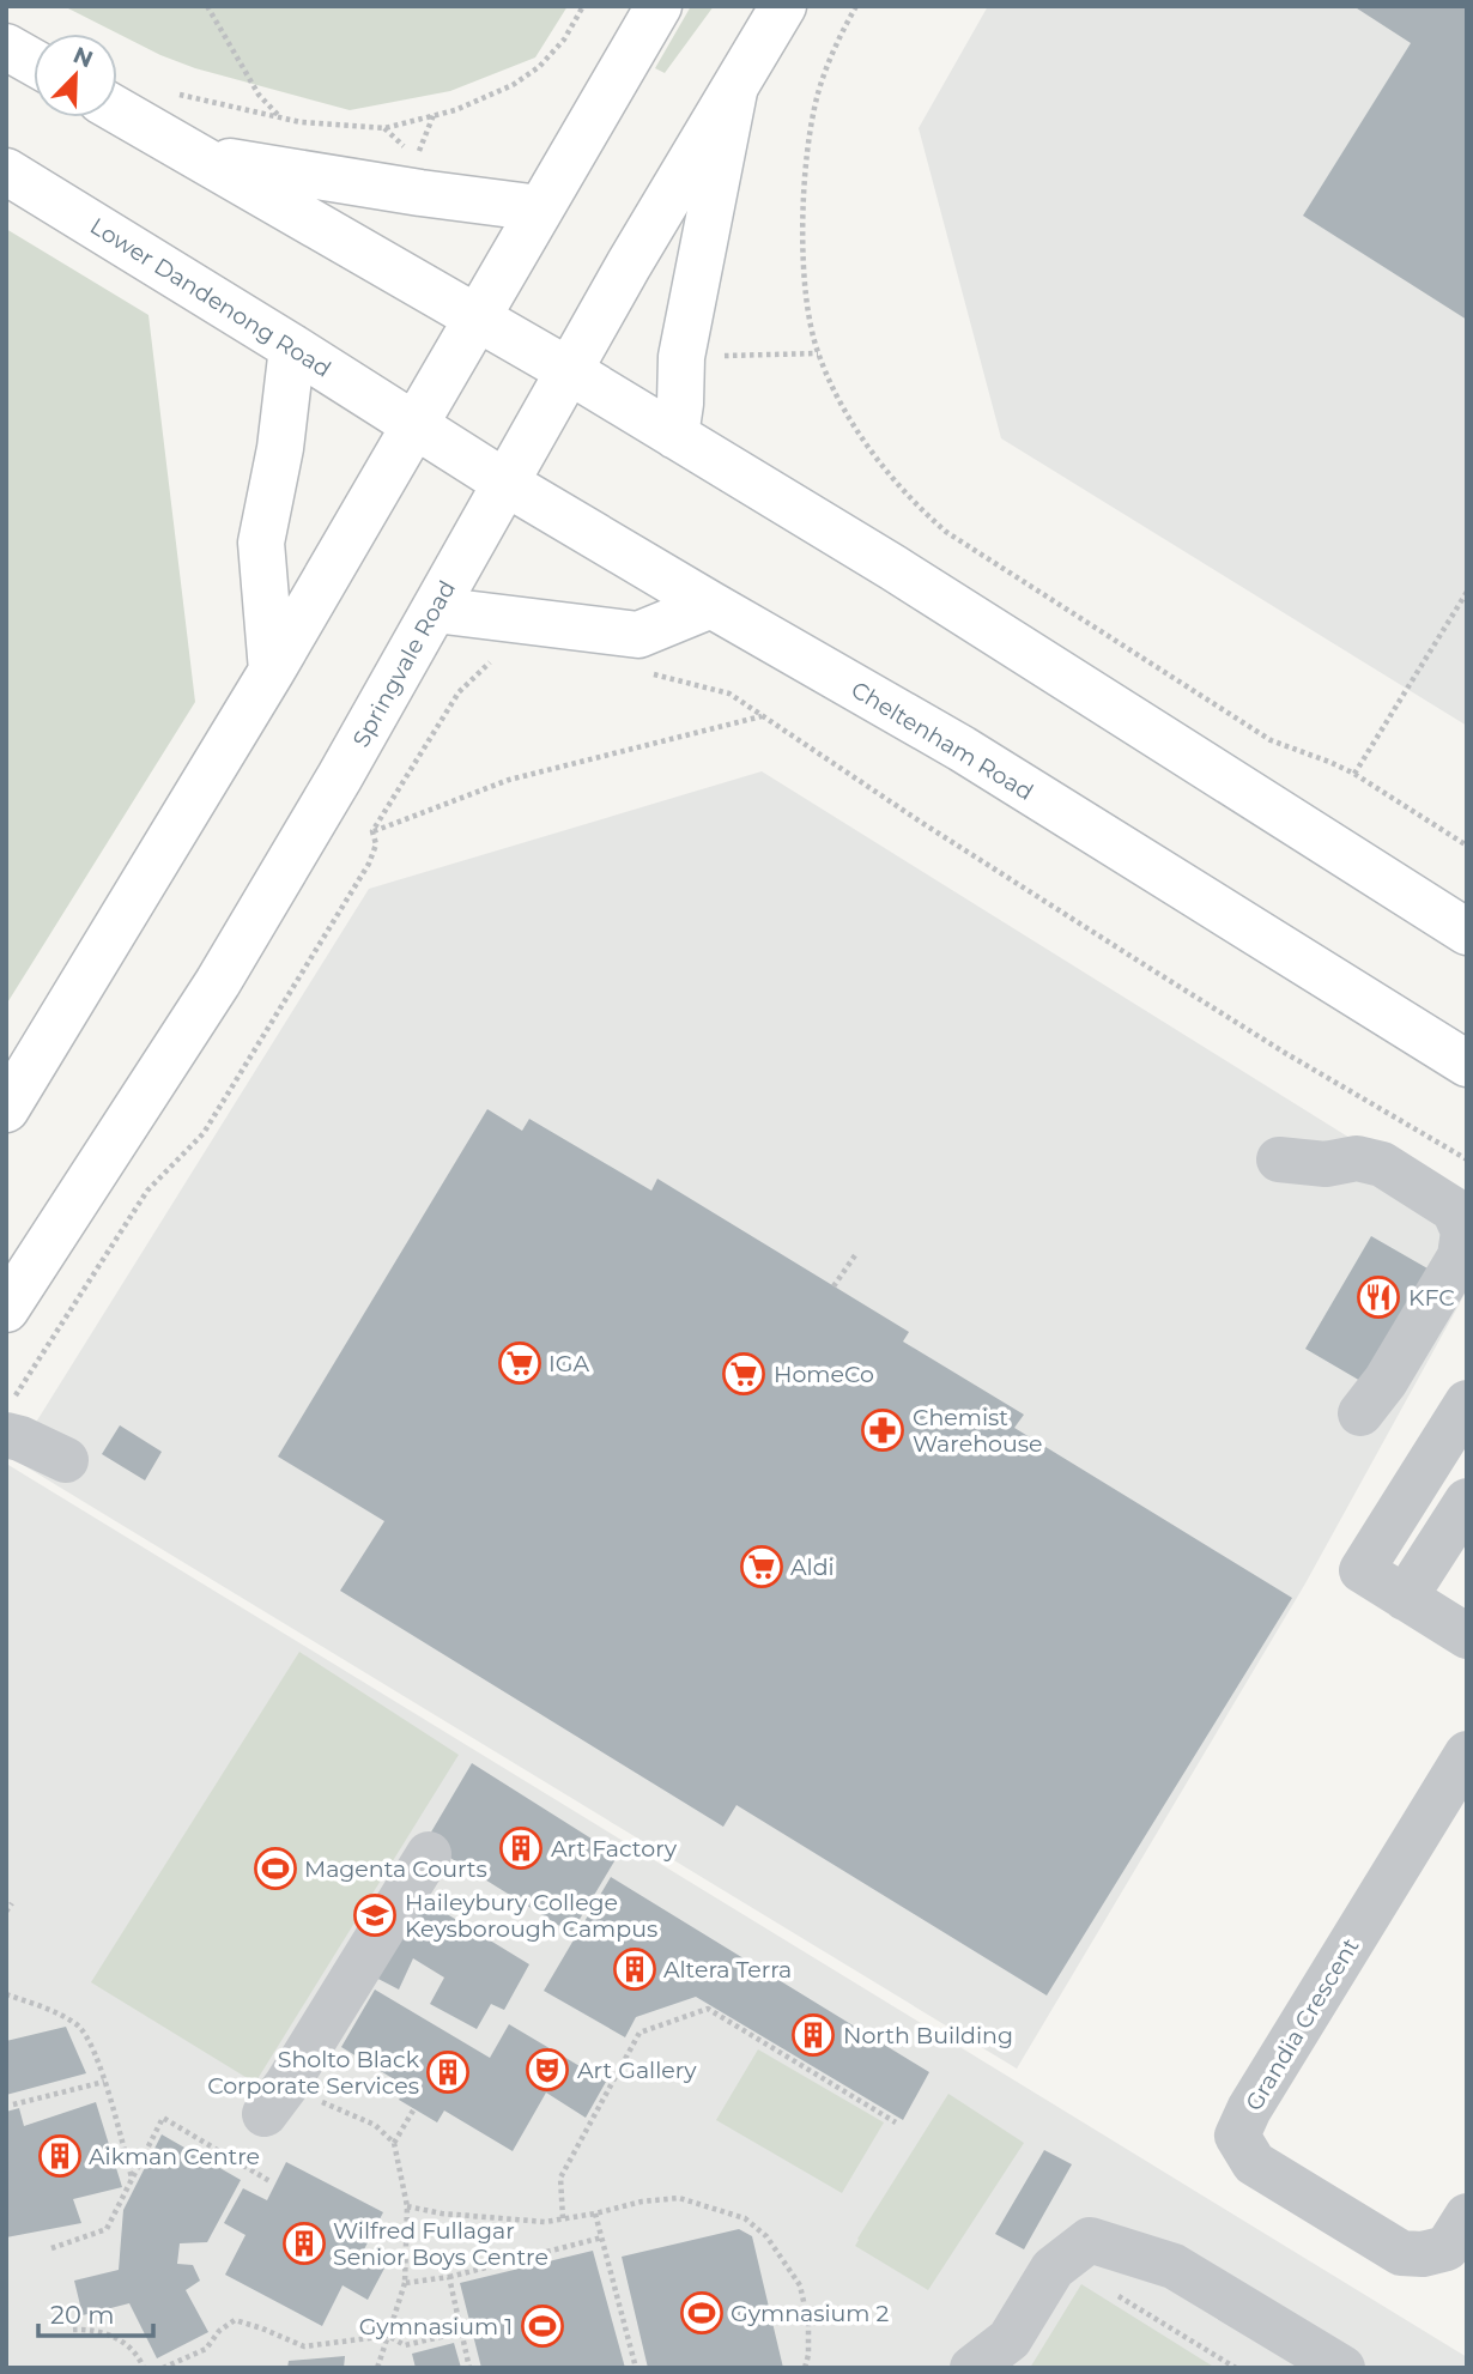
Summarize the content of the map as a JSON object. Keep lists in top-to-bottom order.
{
  "streets": {
    "main road": ["Lower Dandenong Road", "Springvale Road", "Cheltenham Road"],
    "street": ["Grandia Crescent"]
  },
  "crossings": [
    ["Lower Dandenong Road", "Cheltenham Road"],
    ["Springvale Road", "Cheltenham Road"]
  ],
  "places": {
    "restaurant": ["KFC"],
    "supermarket": ["IGA", "HomeCo", "Aldi"],
    "pharmacy": ["Chemist Warehouse"],
    "building": [
      "Art Factory",
      "Altera Terra",
      "North Building",
      "Sholto Black Corporate Services",
      "Aikman Centre",
      "Wilfred Fullagar Senior Boys Centre"
    ],
    "sports": ["Magenta Courts", "Gymnasium 2", "Gymnasium 1"],
    "school or university": ["Haileybury College Keysborough Campus"],
    "theatre": ["Art Gallery"]
  },
  "scale_bar": "20 m",
  "north": "top right"
}
